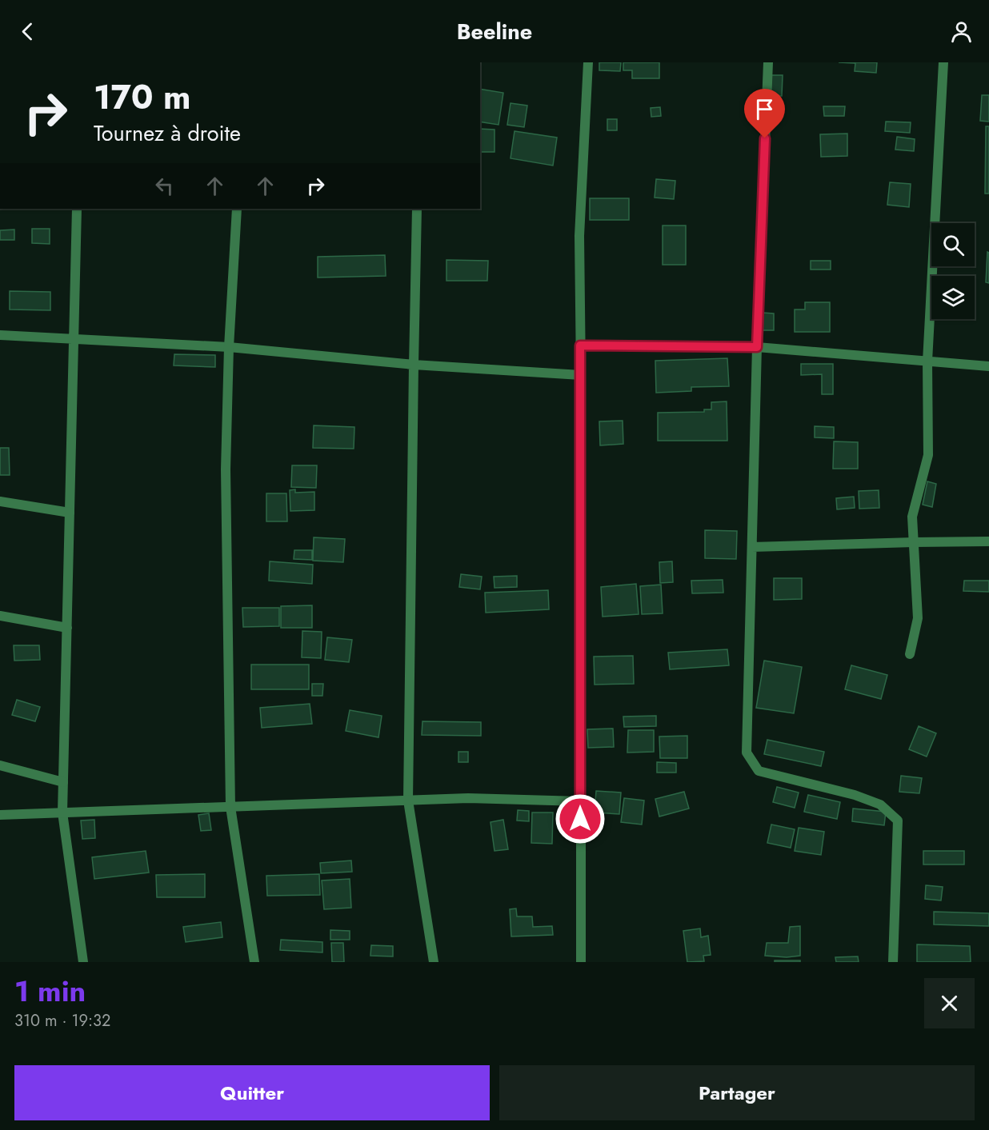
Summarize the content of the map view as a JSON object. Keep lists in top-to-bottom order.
{
  "page": {
    "header": "Beeline",
    "turn": ["170 m", "Tournez à droite"],
    "heading": ["1 min", "310 m · 19:32"],
    "buttons": ["Quitter", "Partager"]
  }
}
